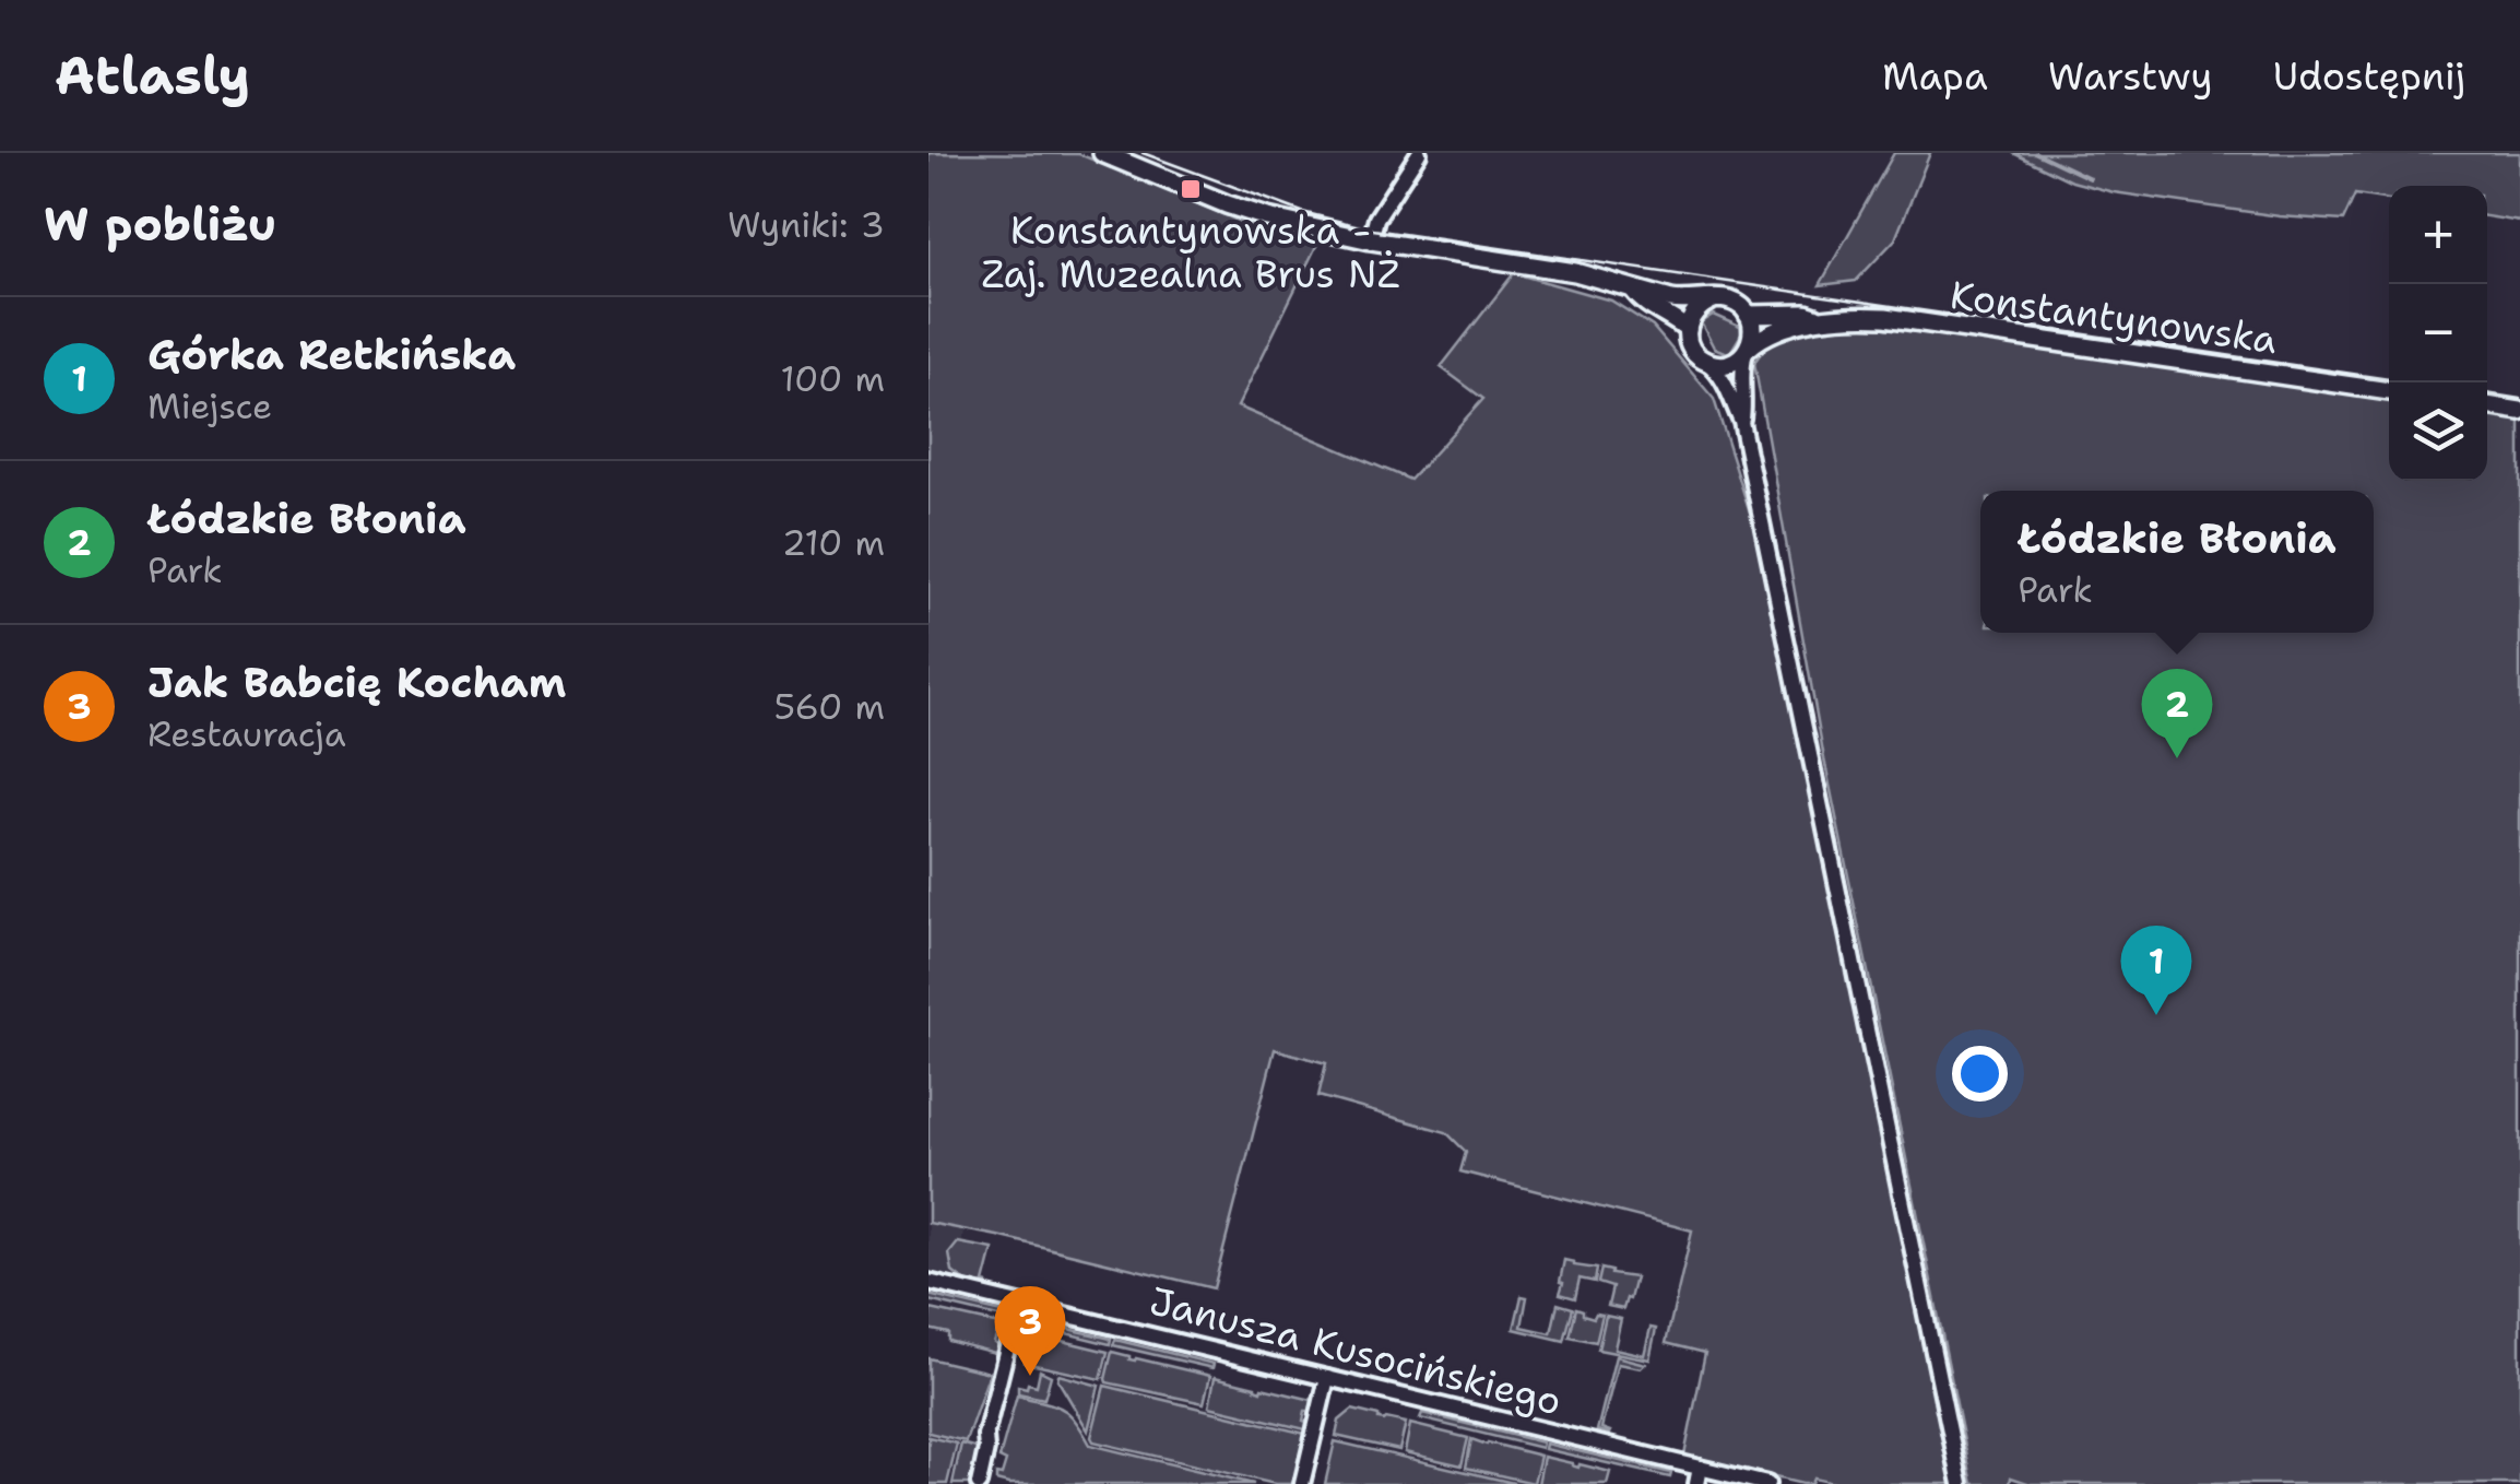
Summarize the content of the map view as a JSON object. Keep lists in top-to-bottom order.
{
  "streets": {
    "main road": ["Konstantynowska"],
    "street": ["Janusza Kusocińskiego"]
  },
  "places": {
    "transit": ["Konstantynowska - Zaj. Muzealna Brus NŻ"]
  },
  "page": {
    "header": "Atlasly",
    "nav": ["Mapa", "Warstwy", "Udostępnij"],
    "heading": ["W pobliżu", "Wyniki: 3"],
    "map_buttons": ["+", "−"],
    "list": [
      {
        "mark": "1",
        "name": "Górka Retkińska",
        "note": "Miejsce",
        "value": "100 m"
      },
      {
        "mark": "2",
        "name": "Łódzkie Błonia",
        "note": "Park",
        "value": "210 m"
      },
      {
        "mark": "3",
        "name": "Jak Babcię Kocham",
        "note": "Restauracja",
        "value": "560 m"
      }
    ],
    "popup": ["Łódzkie Błonia", "Park"],
    "pins": ["2", "1", "3"]
  }
}
